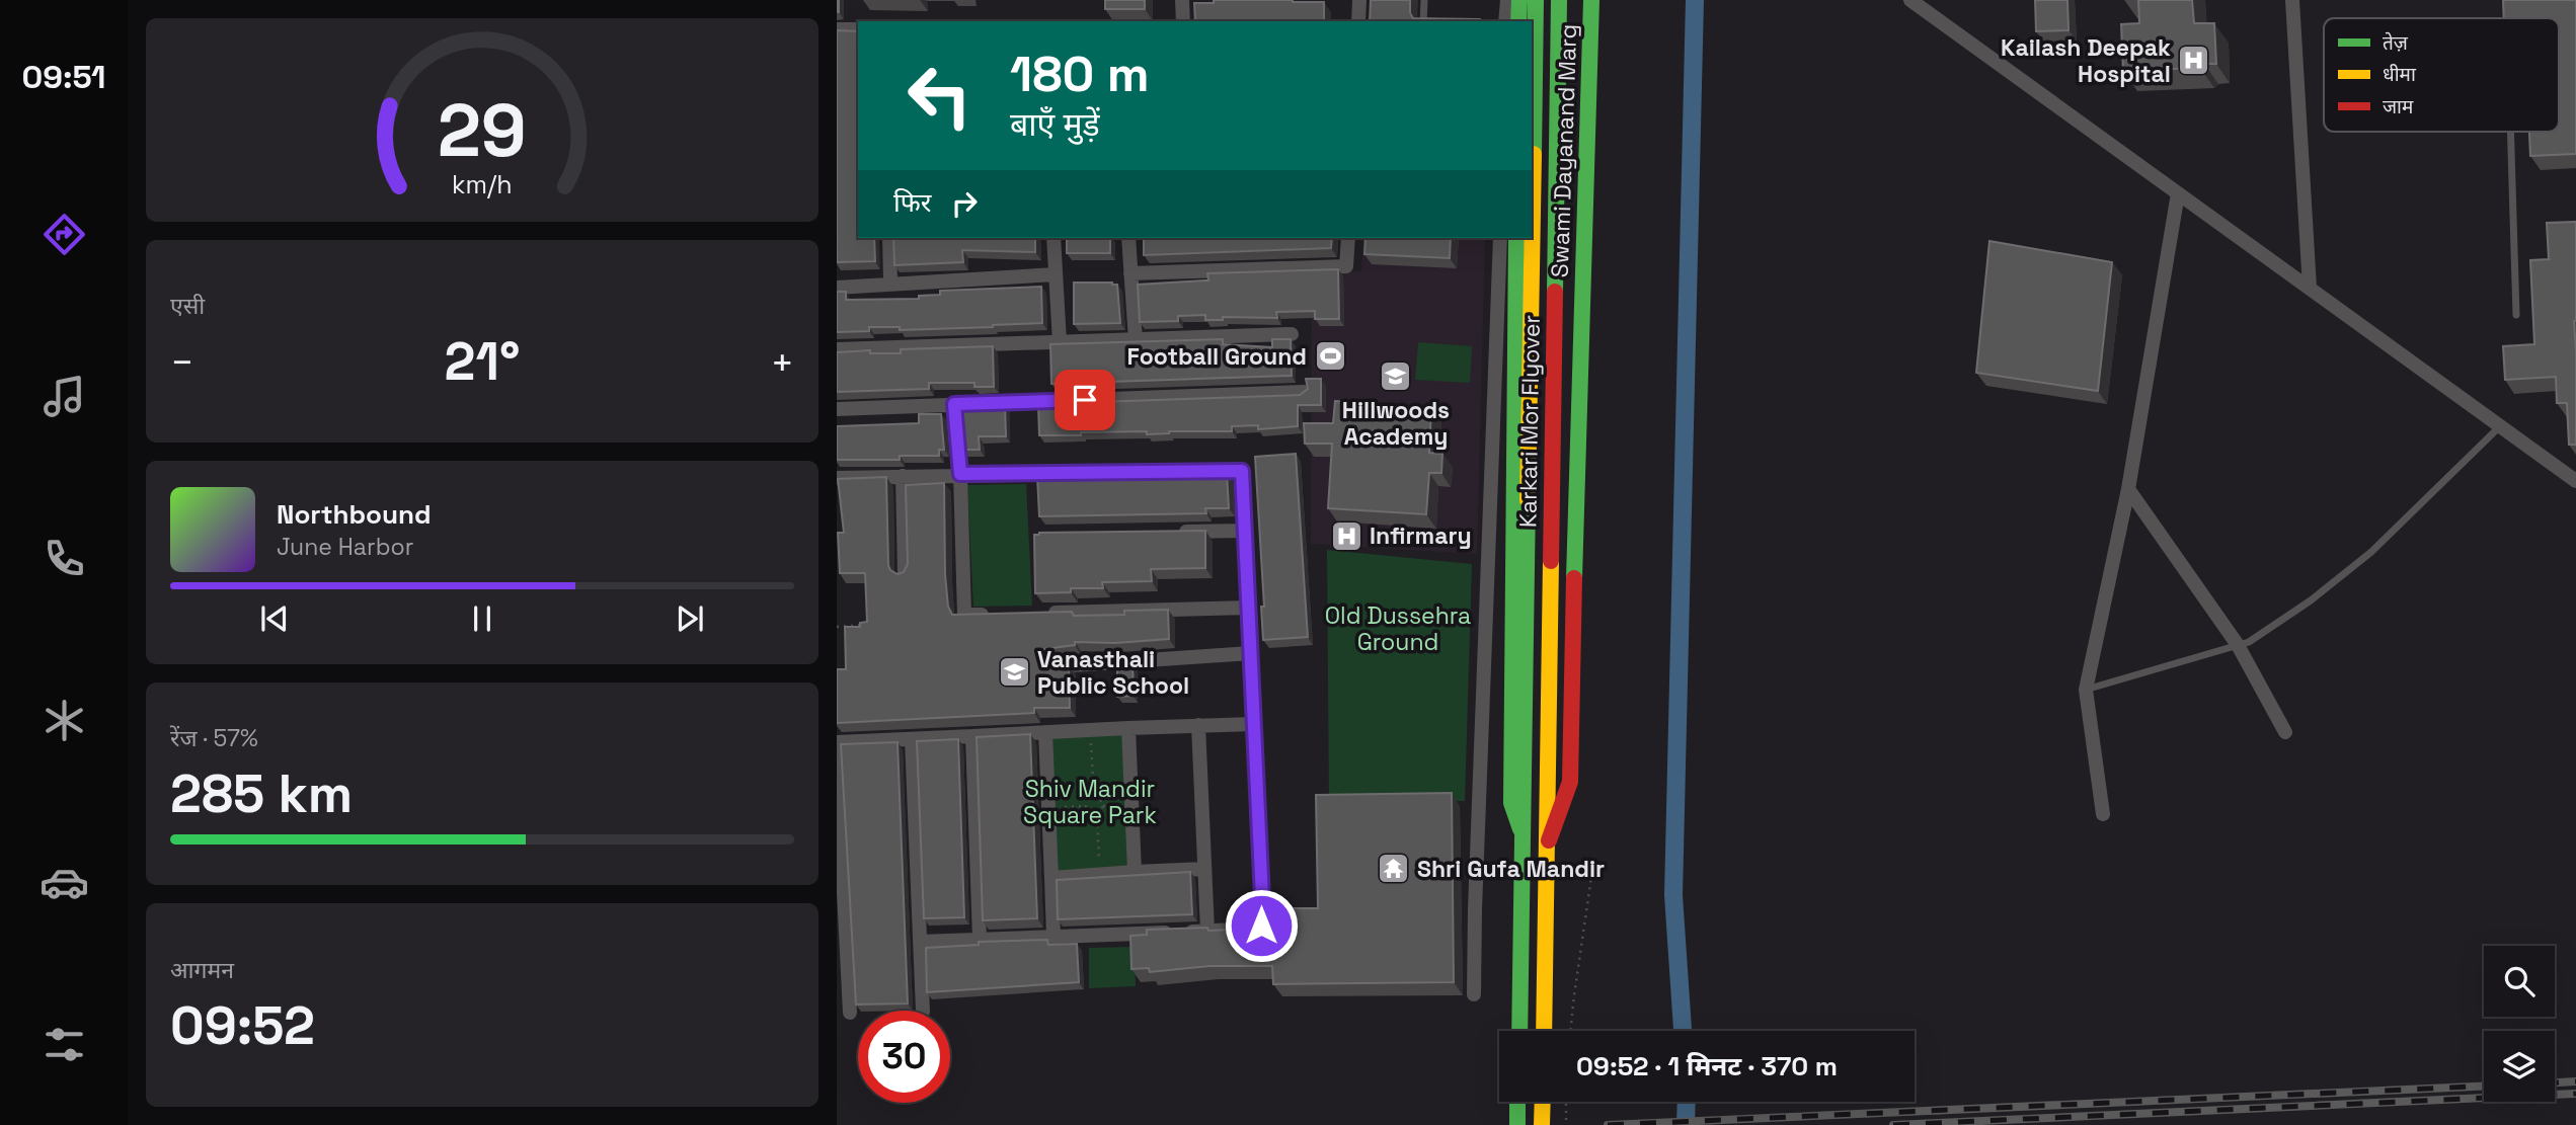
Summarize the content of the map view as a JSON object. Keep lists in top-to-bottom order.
{
  "streets": {
    "main road": ["Swami Dayanand Marg", "Karkari Mor Flyover"]
  },
  "crossings": [
    ["Swami Dayanand Marg", "Karkari Mor Flyover"]
  ],
  "parks": ["Old Dussehra Ground", "Shiv Mandir Square Park"],
  "places": {
    "hospital": ["Kailash Deepak Hospital", "Infirmary"],
    "sports": ["Football Ground"],
    "school or university": ["Hillwoods Academy", "Vanasthali Public School"],
    "temple": ["Shri Gufa Mandir"]
  },
  "legend": ["तेज़", "धीमा", "जाम"],
  "page": {
    "tabs": "09:51",
    "turn": ["180 m", "बाएँ मुड़ें"],
    "then": "फिर",
    "tile": [
      "एसी",
      ["रेंज · 57%", "285 km"],
      ["आगमन", "09:52"]
    ],
    "heat": ["−", "21°", "+"],
    "song": ["Northbound", "June Harbor"],
    "limit": "30",
    "trip": "09:52 · 1 मिनट · 370 m",
    "gauge": ["29", "km/h"]
  }
}
